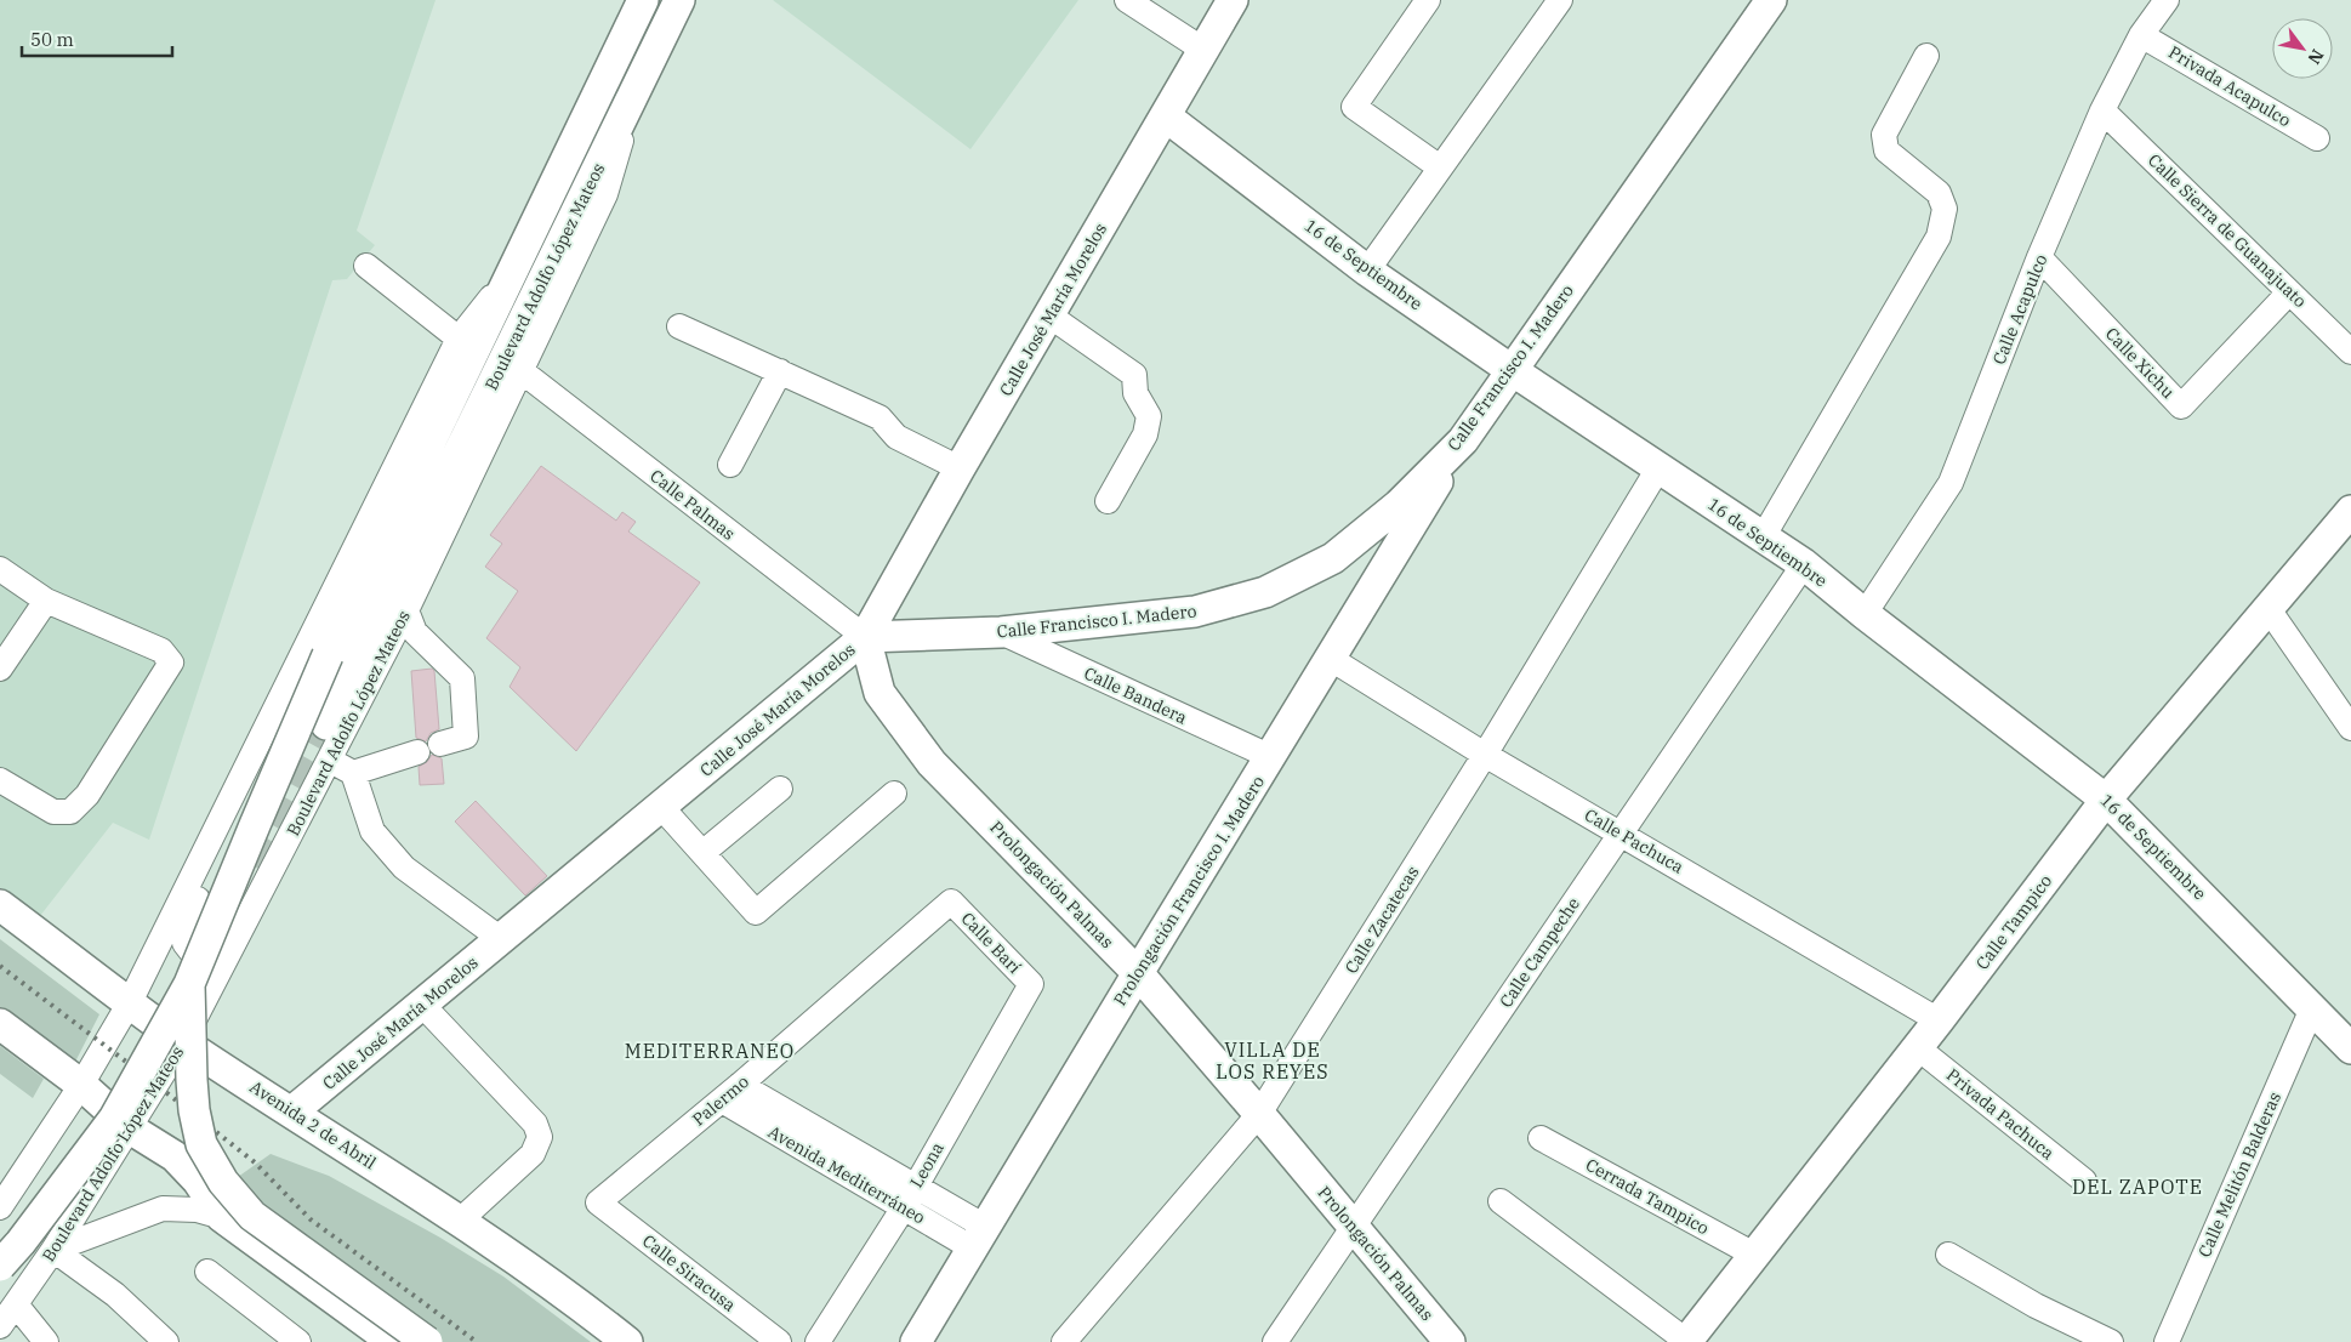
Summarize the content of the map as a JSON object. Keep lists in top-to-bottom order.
{
  "streets": {
    "main road": [
      "16 de Septiembre",
      "Boulevard Adolfo López Mateos",
      "Calle José María Morelos",
      "Calle Francisco I. Madero",
      "Prolongación Palmas",
      "Prolongación Francisco I. Madero",
      "Calle Tampico",
      "Avenida 2 de Abril"
    ],
    "street": [
      "Privada Acapulco",
      "Calle Sierra de Guanajuato",
      "Calle Acapulco",
      "Calle Xichu",
      "Calle Palmas",
      "Calle Bandera",
      "Calle Pachuca",
      "Calle Zacatecas",
      "Calle Barí",
      "Calle Campeche",
      "Palermo",
      "Privada Pachuca",
      "Leona",
      "Avenida Mediterráneo",
      "Calle Melitón Balderas",
      "Cerrada Tampico",
      "Calle Siracusa"
    ]
  },
  "crossings": [
    ["Privada Acapulco", "Calle Acapulco"],
    ["Calle Sierra de Guanajuato", "Calle Acapulco"],
    ["Calle Sierra de Guanajuato", "Calle Xichu"],
    ["16 de Septiembre", "Calle José María Morelos"],
    ["16 de Septiembre", "Calle Acapulco"],
    ["16 de Septiembre", "Calle Francisco I. Madero"],
    ["16 de Septiembre", "Calle Zacatecas"],
    ["16 de Septiembre", "Calle Tampico"],
    ["16 de Septiembre", "Calle Campeche"],
    ["16 de Septiembre", "Calle Melitón Balderas"],
    ["Boulevard Adolfo López Mateos", "Calle Palmas"],
    ["Boulevard Adolfo López Mateos", "Avenida 2 de Abril"],
    ["Calle José María Morelos", "Calle Francisco I. Madero"],
    ["Calle José María Morelos", "Calle Palmas"],
    ["Calle José María Morelos", "Prolongación Palmas"],
    ["Calle José María Morelos", "Avenida 2 de Abril"],
    ["Calle Acapulco", "Calle Xichu"],
    ["Calle Francisco I. Madero", "Calle Palmas"],
    ["Calle Francisco I. Madero", "Calle Bandera"],
    ["Calle Francisco I. Madero", "Prolongación Palmas"],
    ["Calle Francisco I. Madero", "Prolongación Francisco I. Madero"],
    ["Calle Palmas", "Prolongación Palmas"],
    ["Calle Bandera", "Prolongación Francisco I. Madero"],
    ["Calle Pachuca", "Prolongación Francisco I. Madero"],
    ["Calle Pachuca", "Calle Zacatecas"],
    ["Calle Pachuca", "Calle Tampico"],
    ["Calle Pachuca", "Calle Campeche"],
    ["Prolongación Palmas", "Prolongación Francisco I. Madero"],
    ["Prolongación Palmas", "Calle Zacatecas"],
    ["Prolongación Palmas", "Calle Campeche"],
    ["Prolongación Francisco I. Madero", "Avenida Mediterráneo"],
    ["Calle Tampico", "Privada Pachuca"],
    ["Calle Tampico", "Cerrada Tampico"],
    ["Calle Barí", "Palermo"],
    ["Calle Barí", "Leona"],
    ["Palermo", "Avenida Mediterráneo"],
    ["Palermo", "Calle Siracusa"],
    ["Leona", "Avenida Mediterráneo"]
  ],
  "districts": ["VILLA DE LOS REYES", "MEDITERRANEO", "DEL ZAPOTE"],
  "scale_bar": "50 m",
  "north": "bottom right"
}
